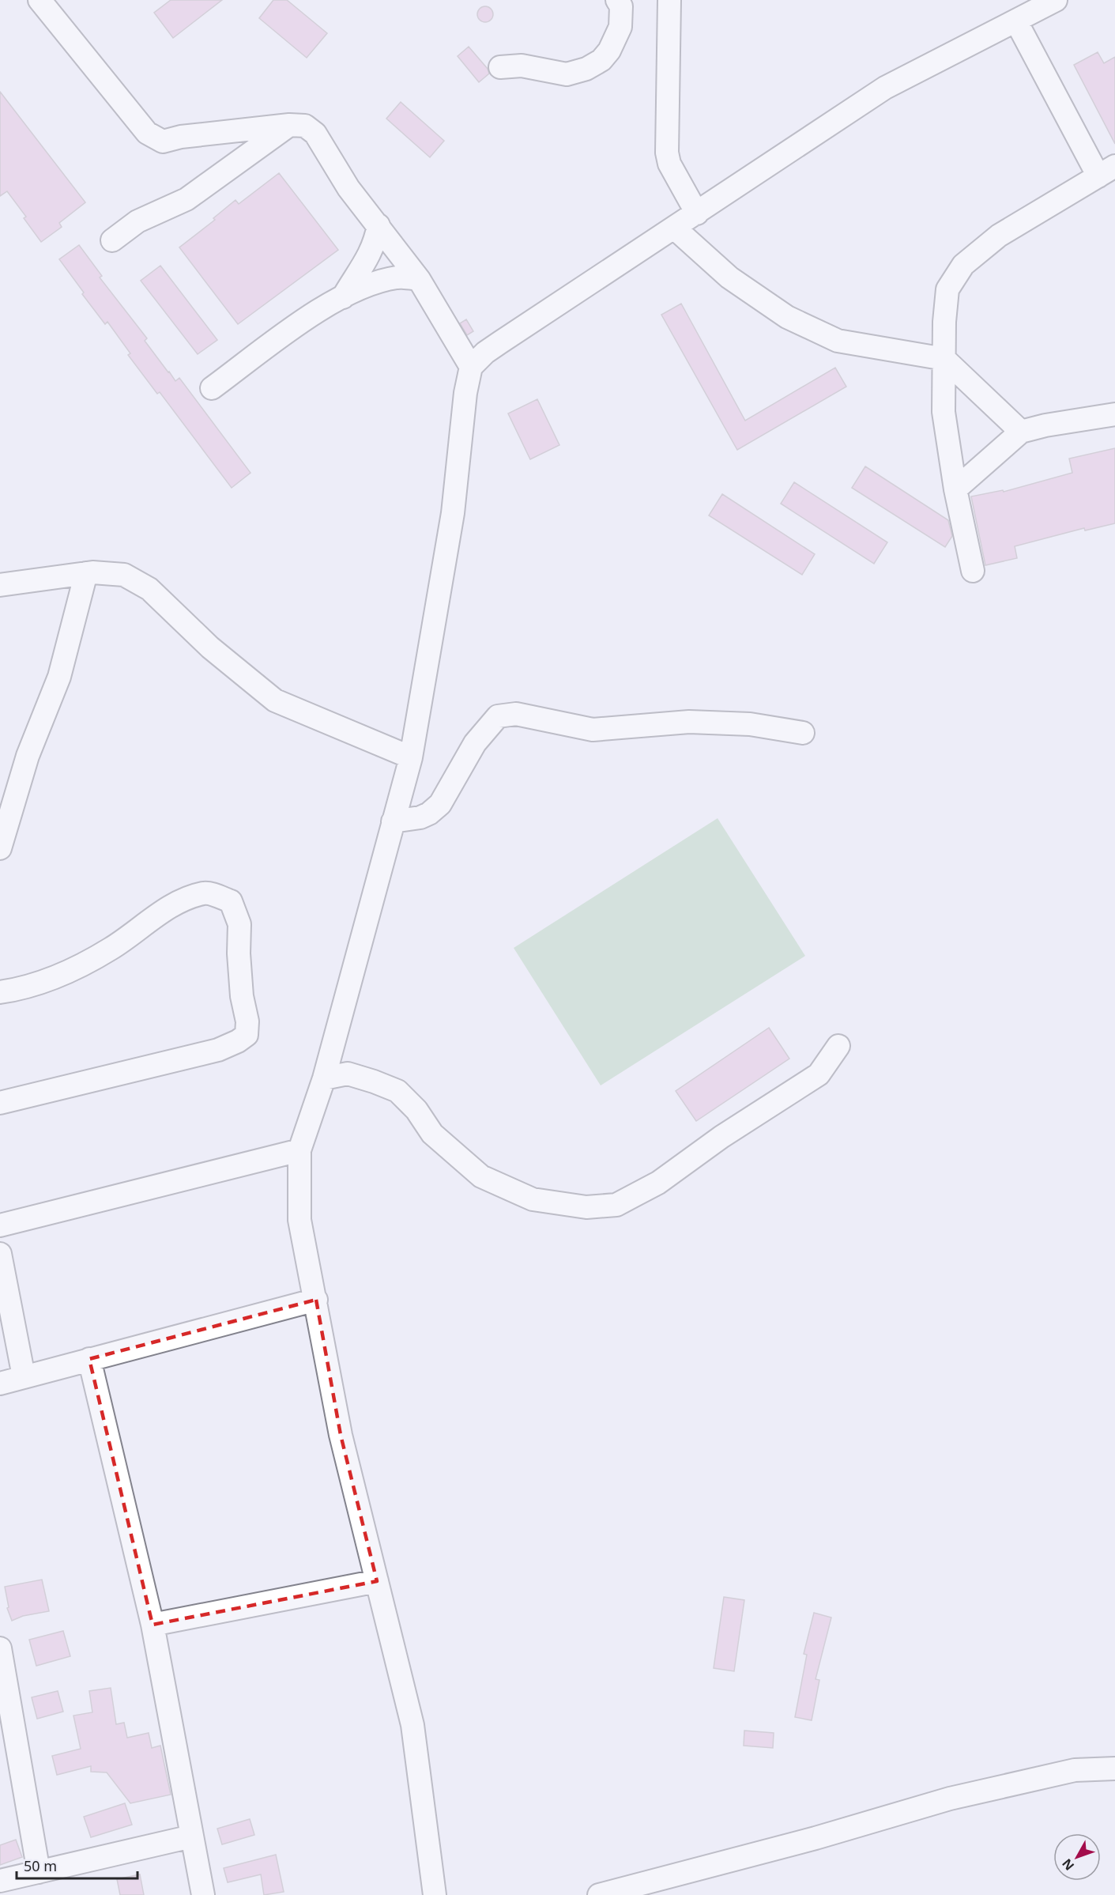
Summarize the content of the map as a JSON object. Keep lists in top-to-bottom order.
{
  "scale_bar": "50 m",
  "north": "bottom left"
}
